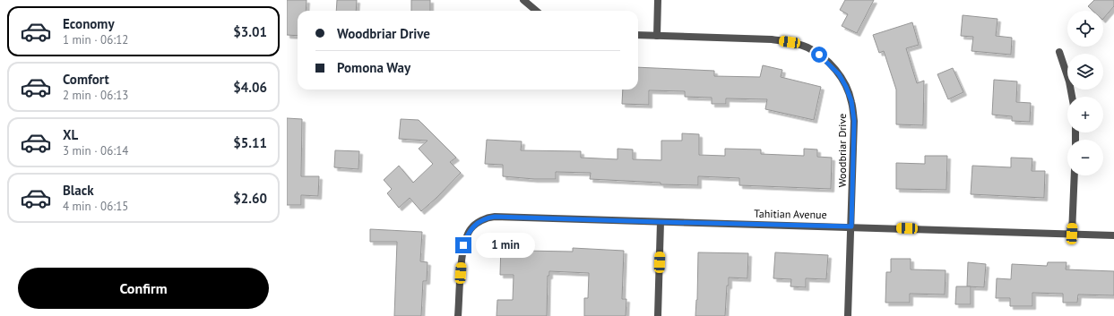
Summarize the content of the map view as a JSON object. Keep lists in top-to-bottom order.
{
  "streets": {
    "street": ["Woodbriar Drive", "Tahitian Avenue"]
  },
  "crossings": [
    ["Woodbriar Drive", "Tahitian Avenue"]
  ],
  "page": {
    "list": [
      {
        "name": "Economy",
        "note": "1 min · 06:12",
        "value": "$3.01"
      },
      {
        "name": "Comfort",
        "note": "2 min · 06:13",
        "value": "$4.06"
      },
      {
        "name": "XL",
        "note": "3 min · 06:14",
        "value": "$5.11"
      },
      {
        "name": "Black",
        "note": "4 min · 06:15",
        "value": "$2.60"
      }
    ],
    "map_buttons": ["+", "−"],
    "banner": ["Woodbriar Drive", "Pomona Way"],
    "bubble": "1 min",
    "buttons": "Confirm"
  }
}
